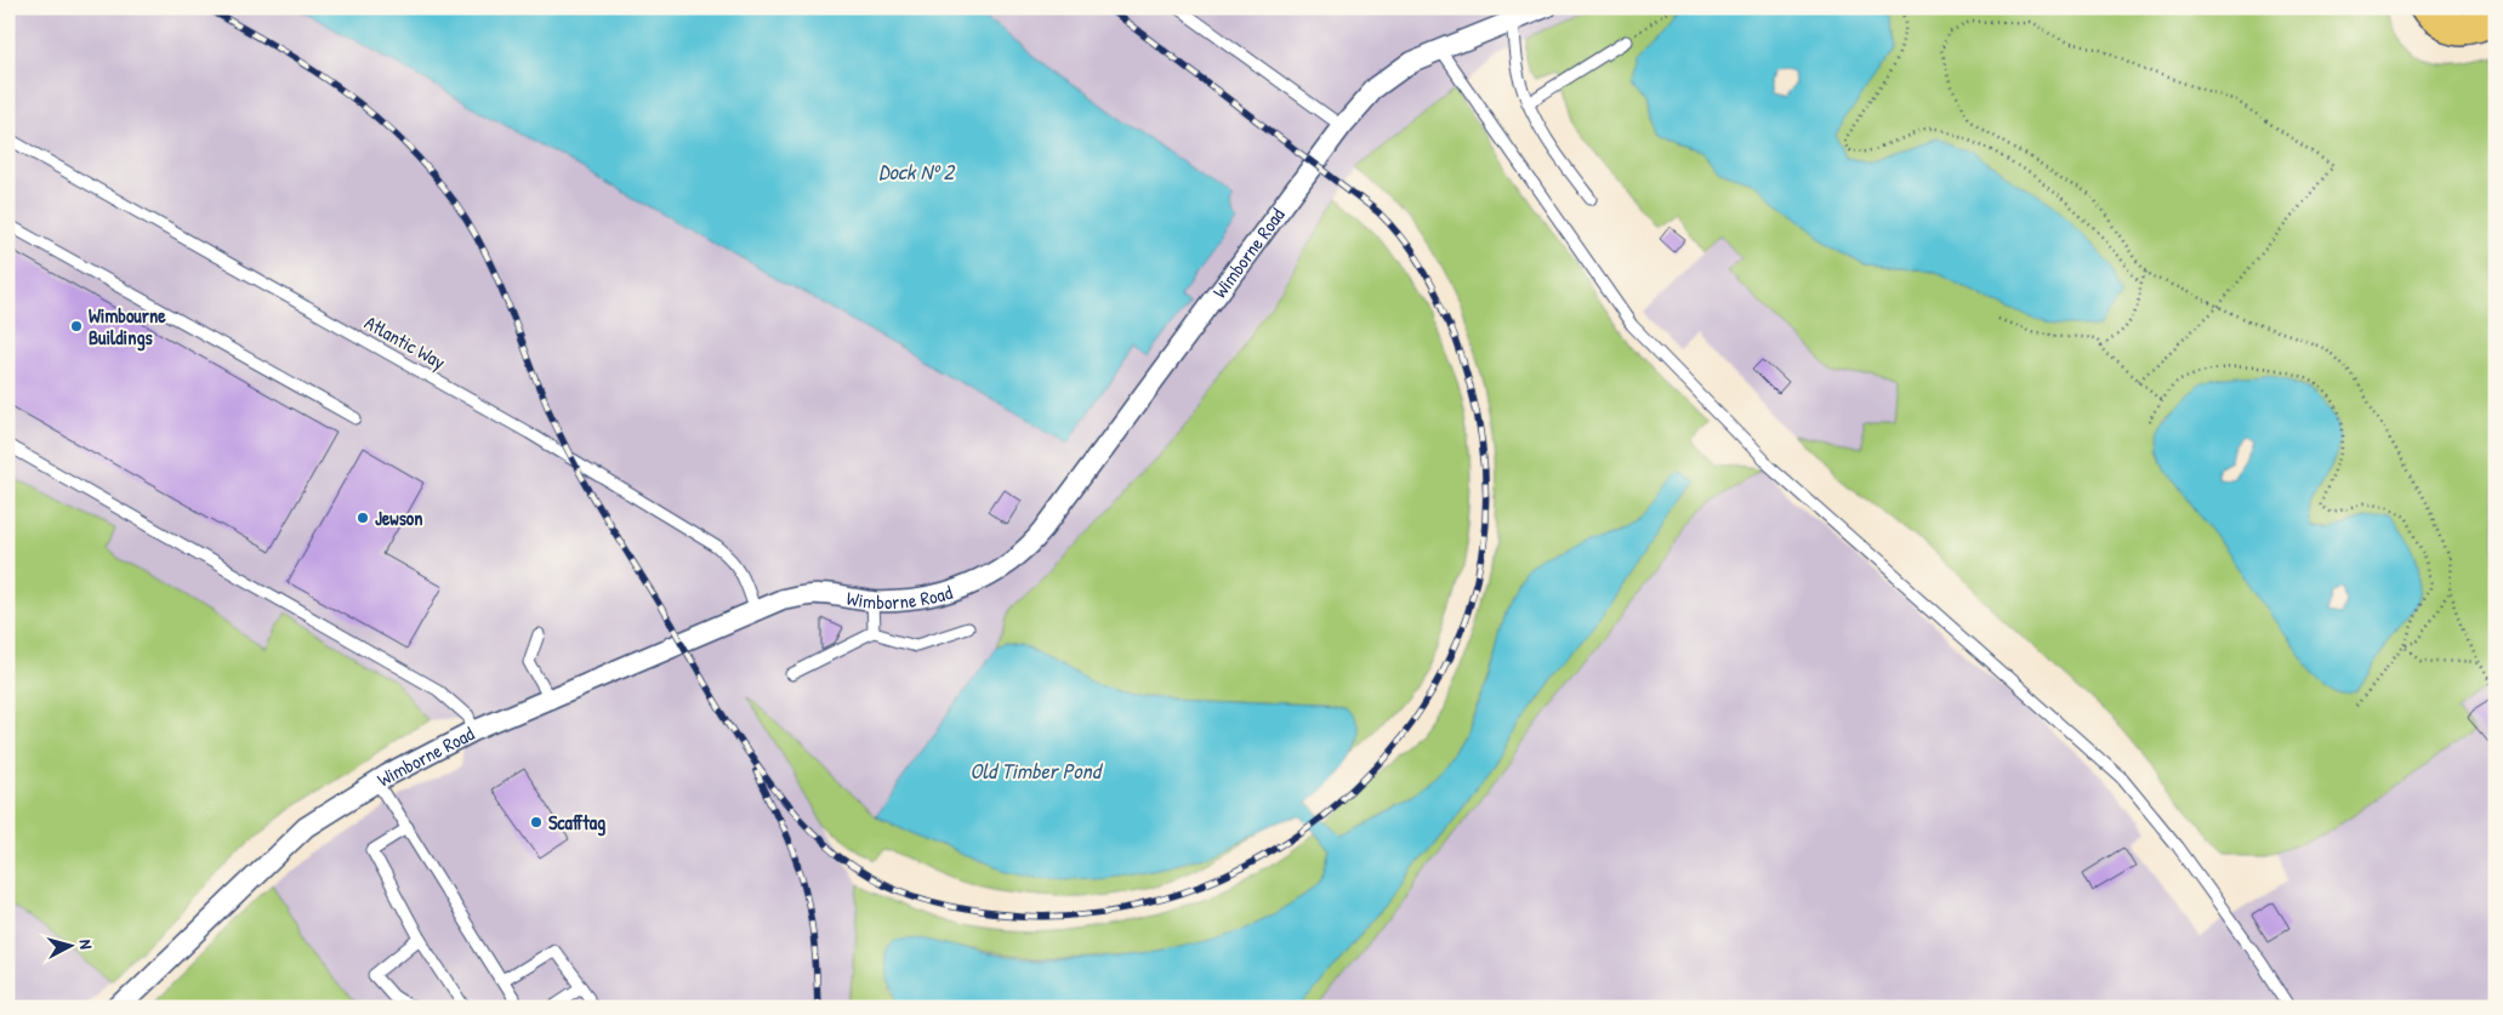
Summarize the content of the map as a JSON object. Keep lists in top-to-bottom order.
{
  "streets": {
    "street": ["Wimborne Road"],
    "lane": ["Atlantic Way"]
  },
  "crossings": [
    ["Wimborne Road", "Atlantic Way"]
  ],
  "water": ["Dock Nº 2", "Old Timber Pond"],
  "places": ["Wimbourne Buildings", "Jewson", "Scafftag"],
  "north": "right"
}
